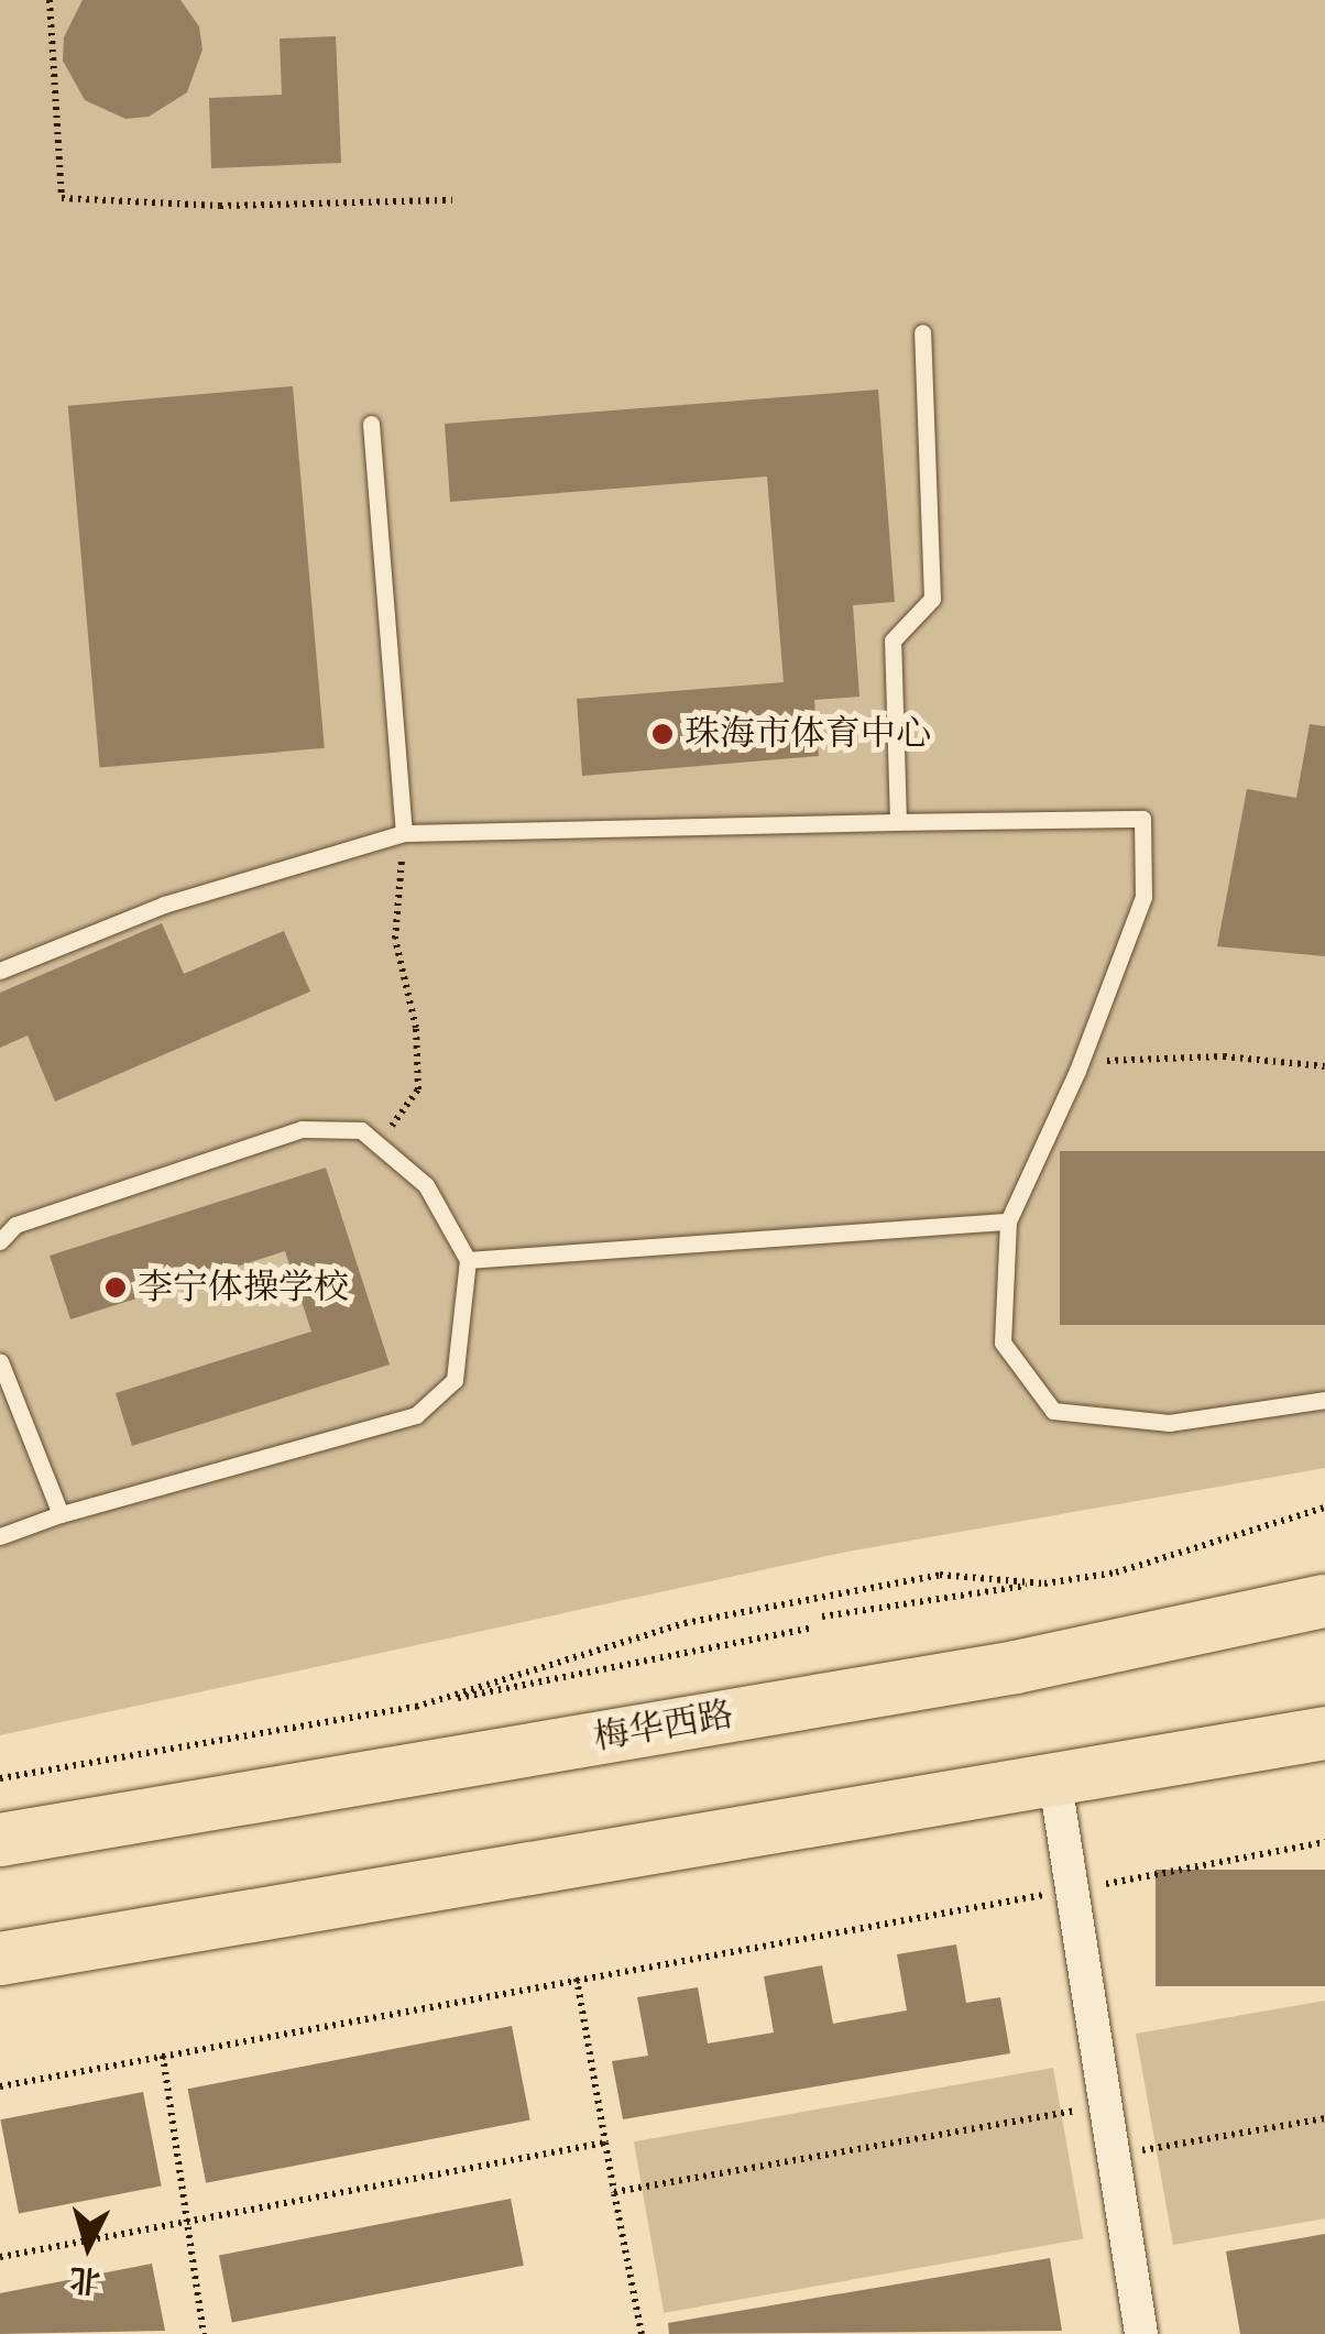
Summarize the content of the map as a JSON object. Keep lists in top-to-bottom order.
{
  "streets": {
    "main road": ["梅华西路"]
  },
  "places": ["珠海市体育中心", "李宁体操学校"],
  "north": "bottom"
}
